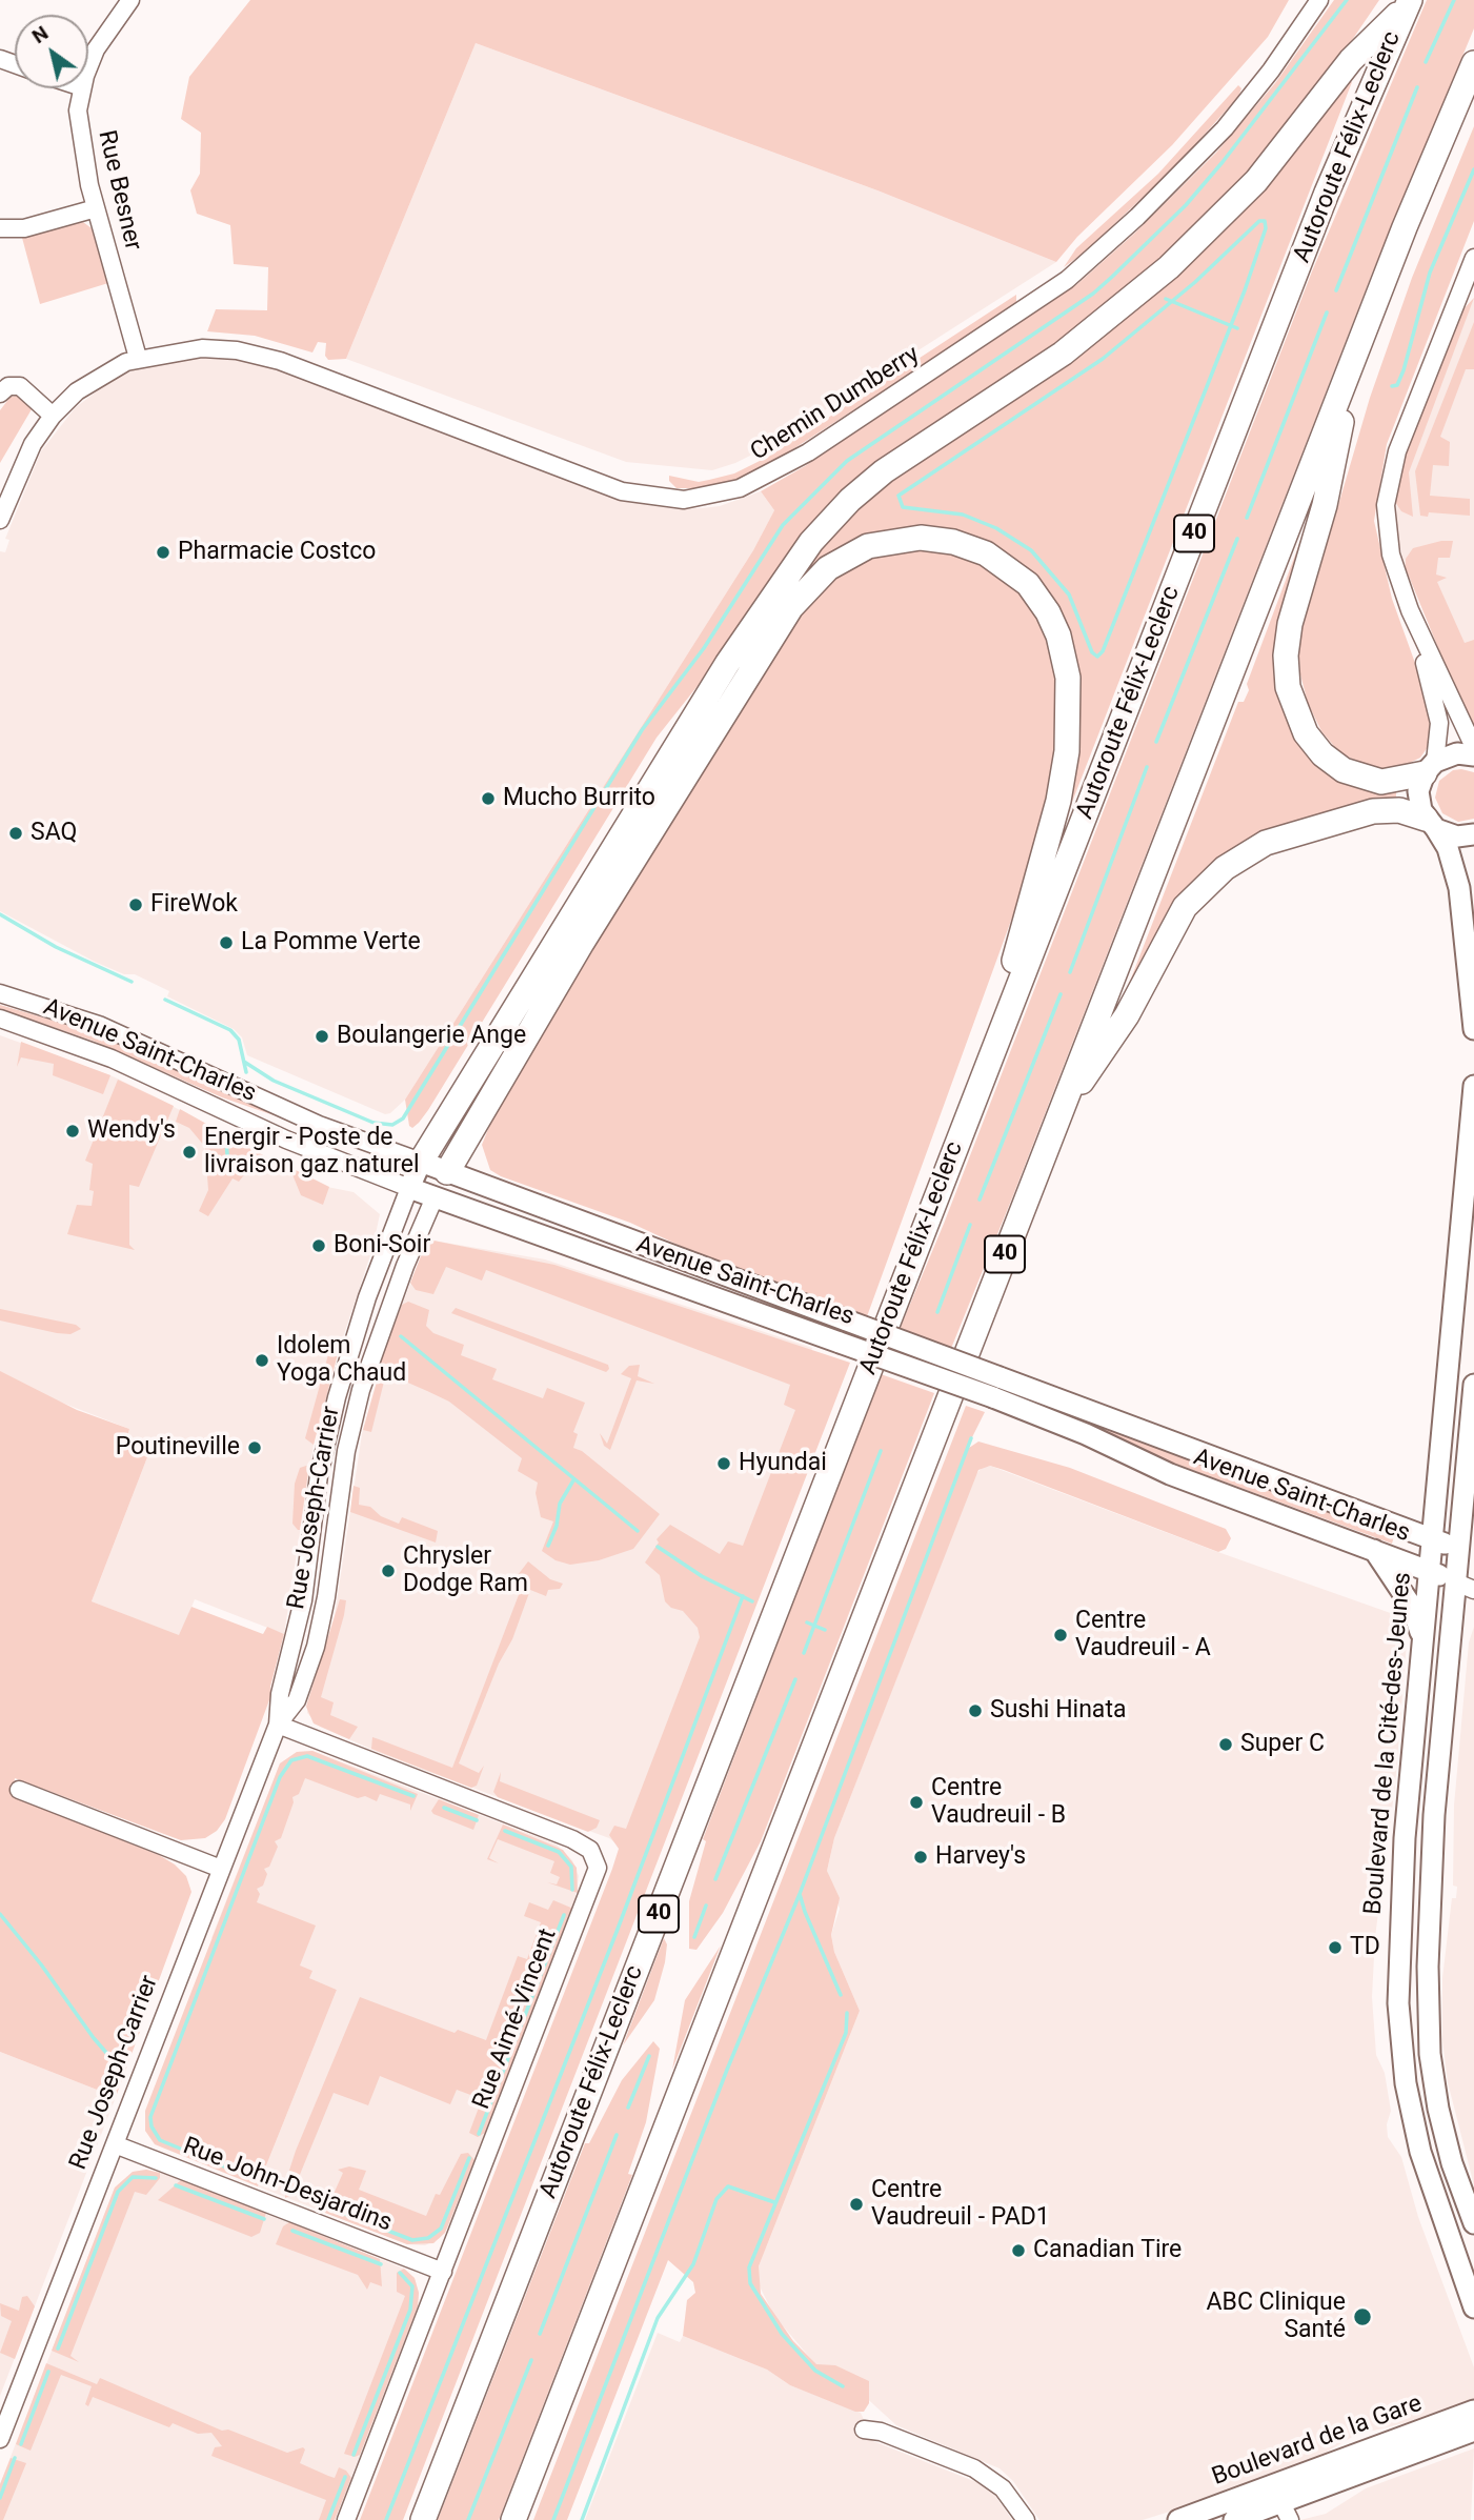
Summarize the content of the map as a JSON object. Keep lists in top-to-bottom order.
{
  "streets": {
    "highway": ["Autoroute Félix-Leclerc", "40"],
    "main road": [
      "Avenue Saint-Charles",
      "Rue Joseph-Carrier",
      "Boulevard de la Cité-des-Jeunes",
      "Boulevard de la Gare"
    ],
    "street": [
      "Rue Besner",
      "Chemin Dumberry",
      "Rue Aimé-Vincent",
      "Rue John-Desjardins"
    ]
  },
  "crossings": [
    ["Rue Besner", "Chemin Dumberry"],
    ["Avenue Saint-Charles", "Rue Joseph-Carrier"],
    ["Avenue Saint-Charles", "Boulevard de la Cité-des-Jeunes"],
    ["Rue Joseph-Carrier", "Rue Aimé-Vincent"],
    ["Rue Joseph-Carrier", "Rue John-Desjardins"],
    ["Rue Aimé-Vincent", "Rue John-Desjardins"]
  ],
  "places": [
    "Pharmacie Costco",
    "Mucho Burrito",
    "SAQ",
    "FireWok",
    "La Pomme Verte",
    "Boulangerie Ange",
    "Wendy's",
    "Energir - Poste de livraison gaz naturel",
    "Boni-Soir",
    "Idolem Yoga Chaud",
    "Poutineville",
    "Hyundai",
    "Chrysler Dodge Ram",
    "Centre Vaudreuil - A",
    "Sushi Hinata",
    "Super C",
    "Centre Vaudreuil - B",
    "Harvey's",
    "TD",
    "Centre Vaudreuil - PAD1",
    "Canadian Tire",
    "ABC Clinique Santé"
  ],
  "north": "top left"
}
